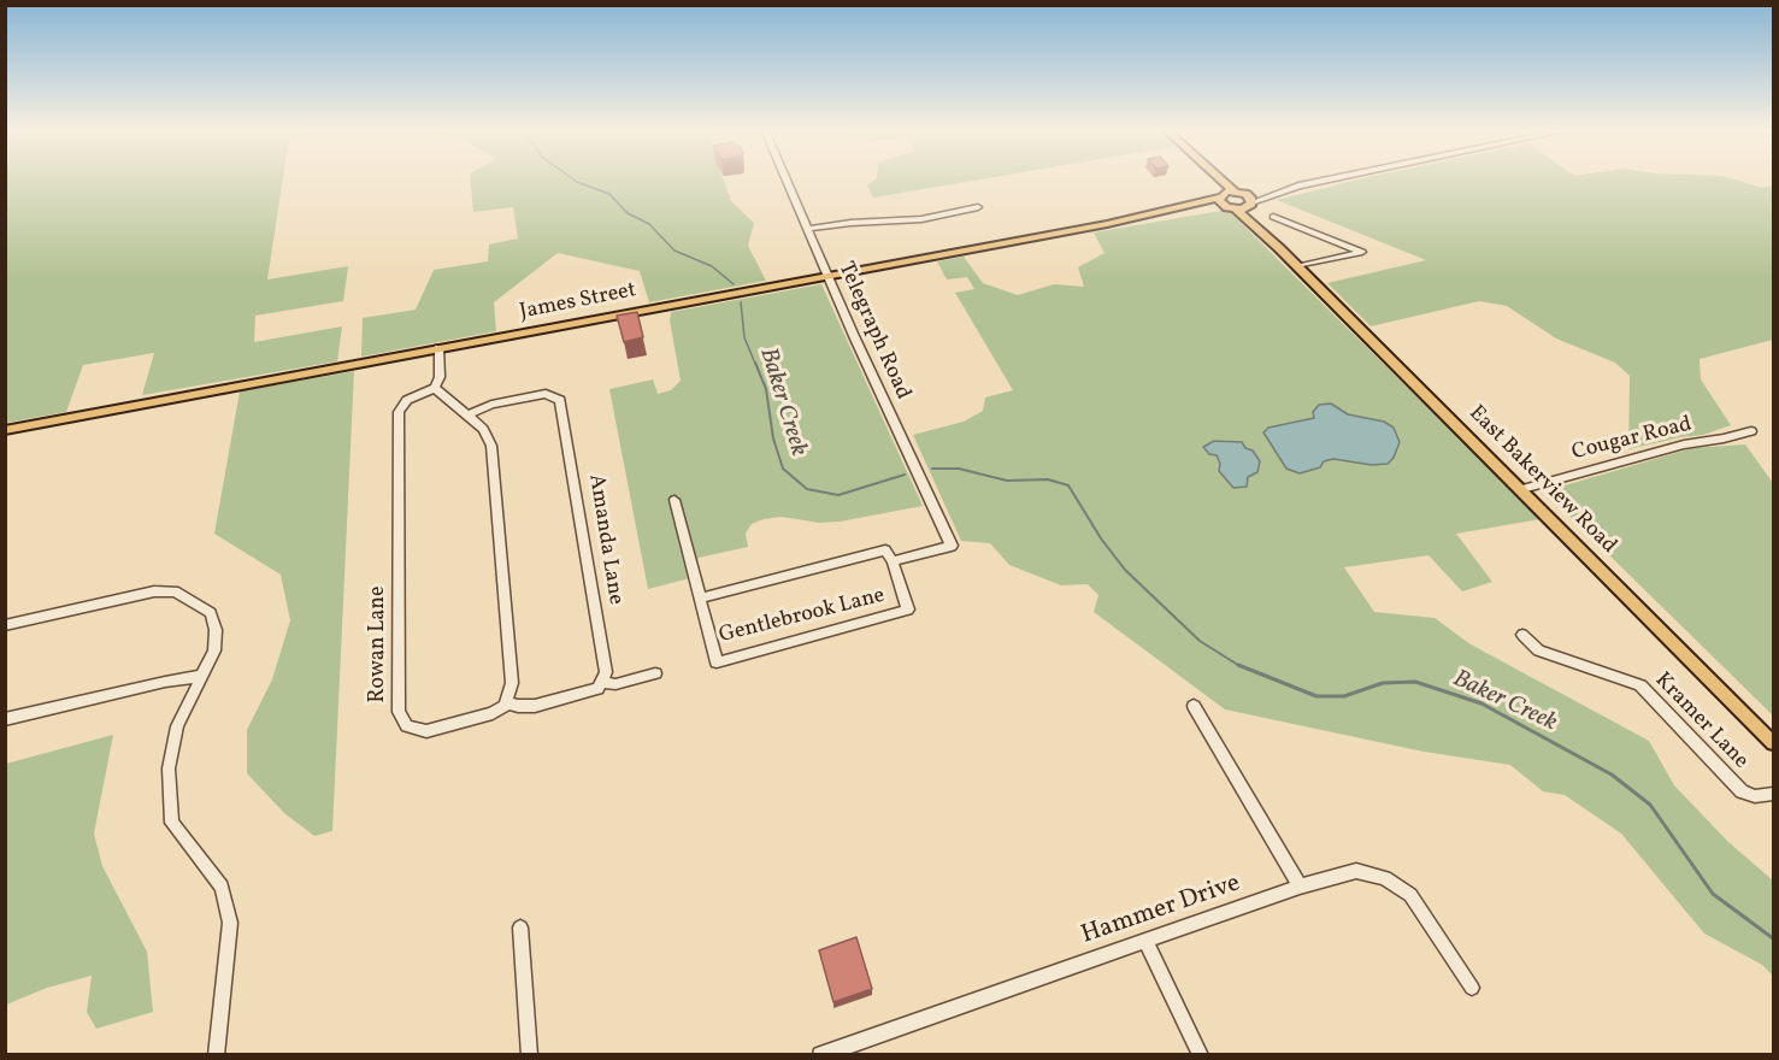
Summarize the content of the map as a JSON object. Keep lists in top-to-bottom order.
{
  "streets": {
    "main road": ["James Street", "East Bakerview Road"],
    "street": [
      "Telegraph Road",
      "Cougar Road",
      "Amanda Lane",
      "Gentlebrook Lane",
      "Rowan Lane",
      "Kramer Lane",
      "Hammer Drive"
    ]
  },
  "crossings": [
    ["James Street", "Telegraph Road"],
    ["James Street", "East Bakerview Road"],
    ["Telegraph Road", "Gentlebrook Lane"],
    ["Cougar Road", "East Bakerview Road"]
  ],
  "water": ["Baker Creek"]
}
